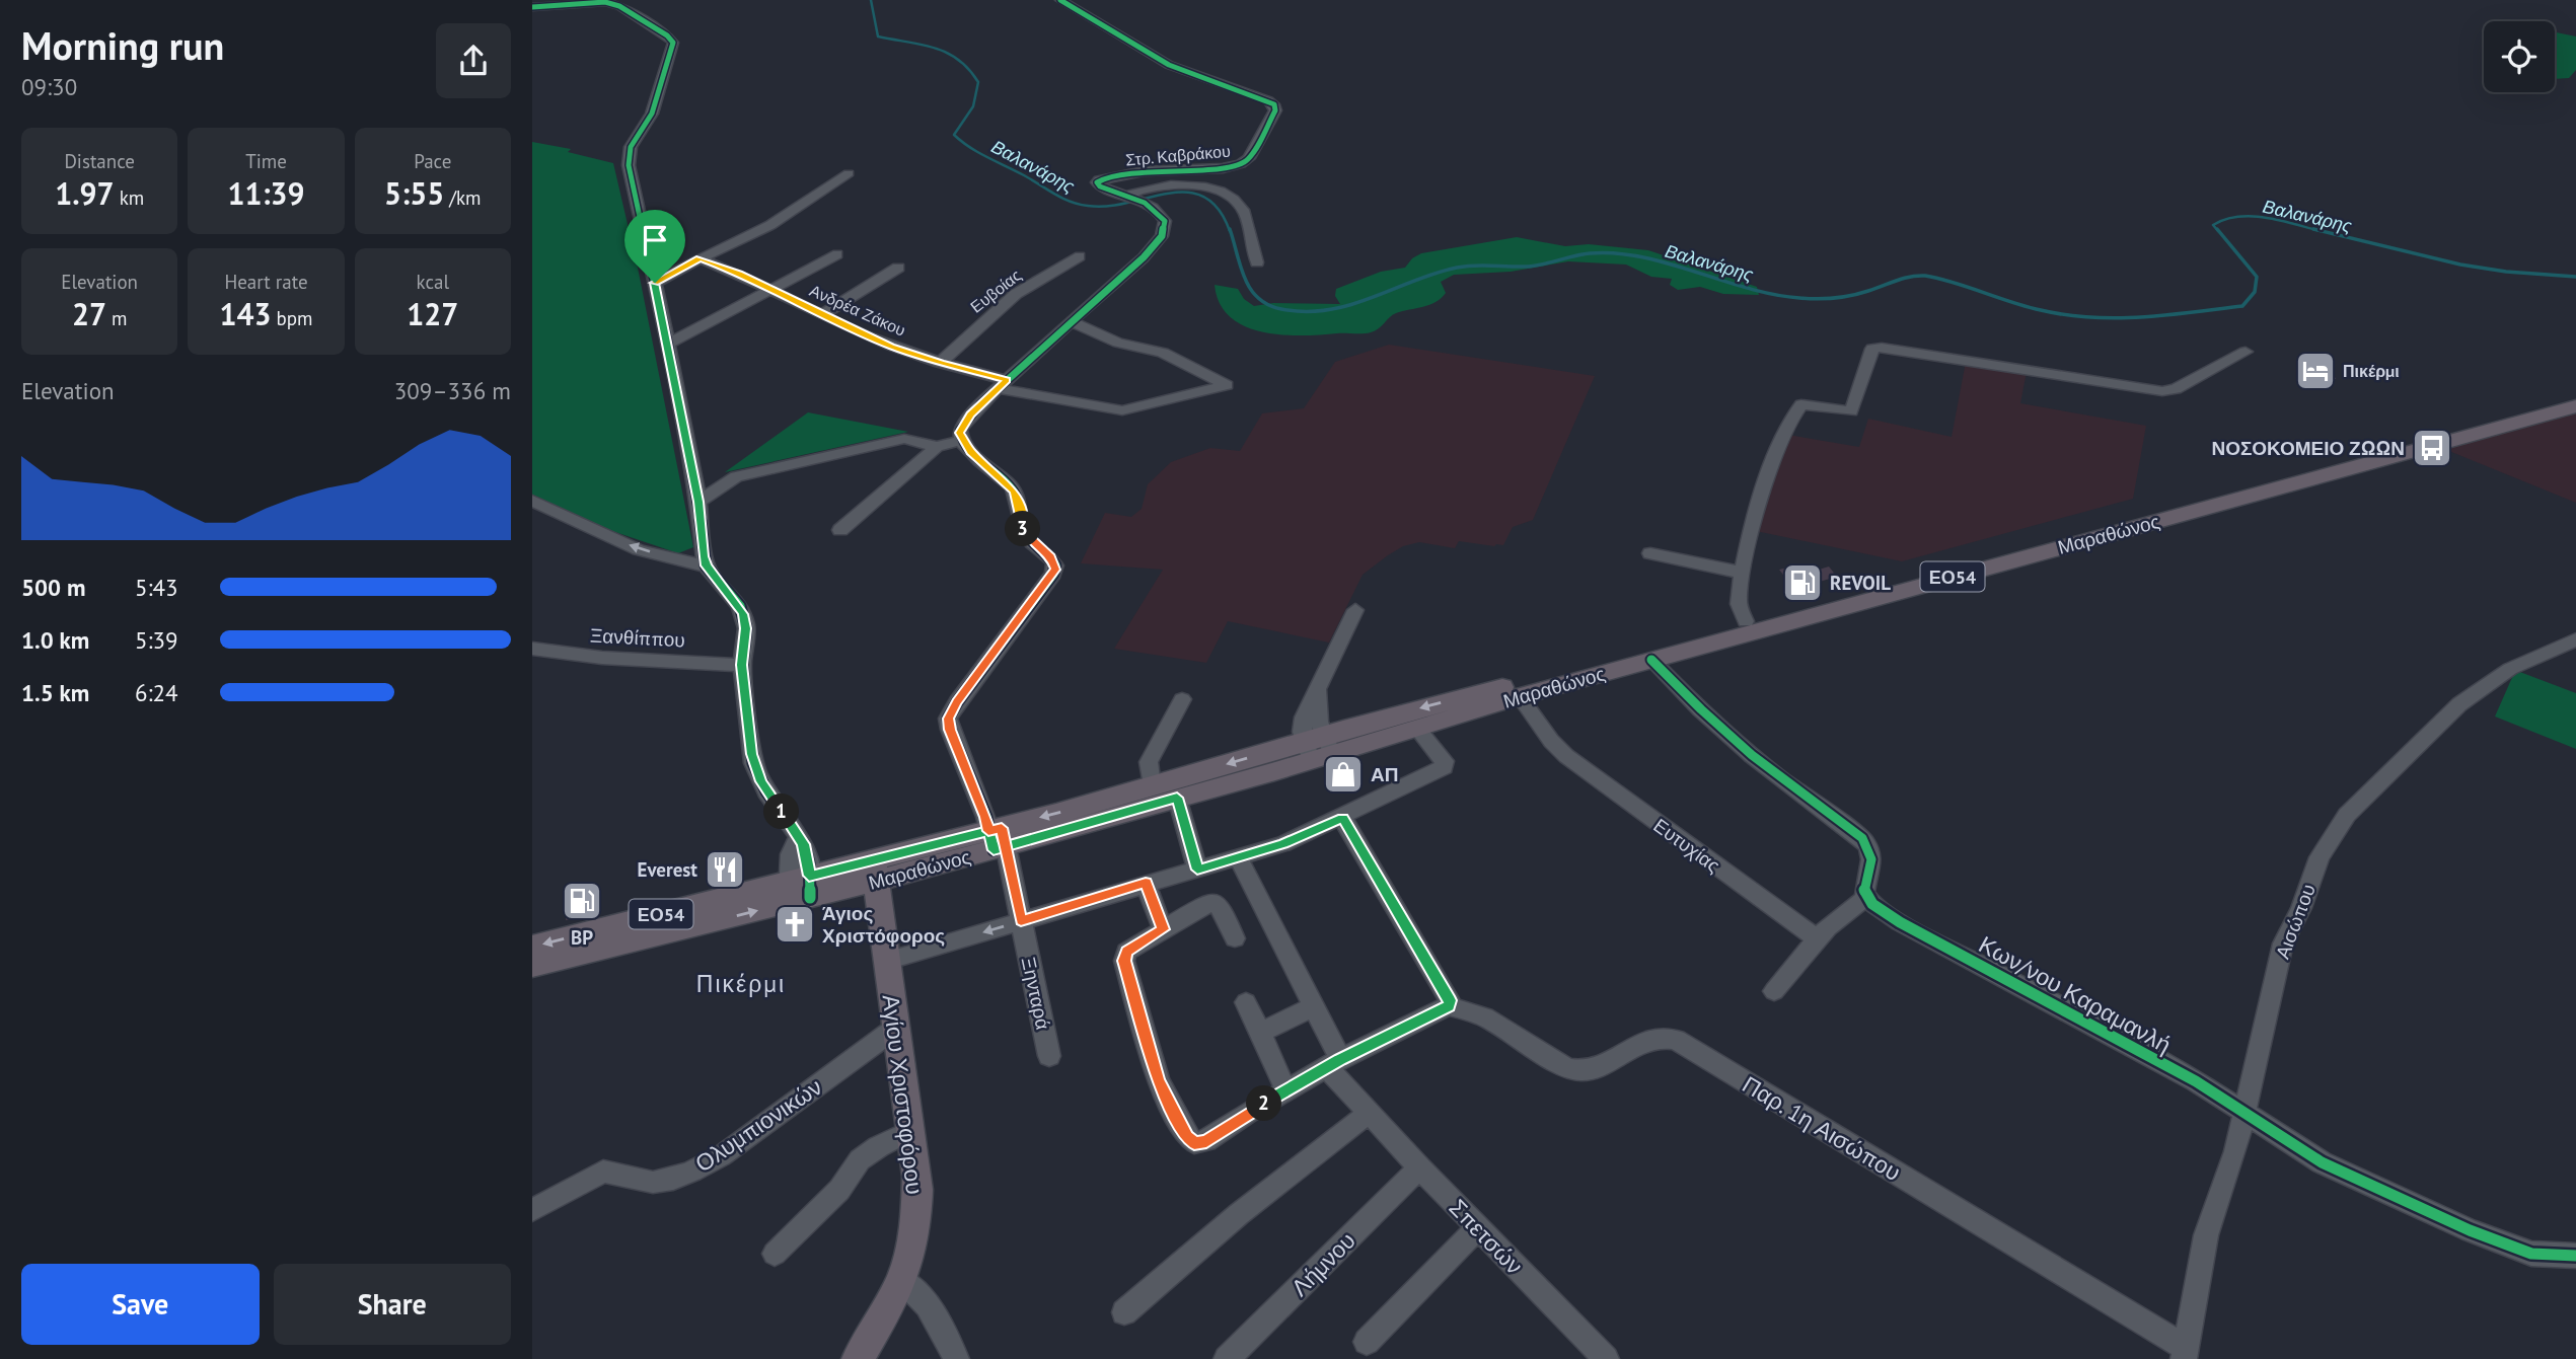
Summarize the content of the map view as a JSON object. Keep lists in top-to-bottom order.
{
  "streets": {
    "main road": ["Μαραθώνος", "ΕΟ54", "Αγίου Χριστοφόρου"],
    "street": [
      "Στρ. Καβράκου",
      "Ευβοίας",
      "Ανδρέα Ζάκου",
      "Ξανθίππου",
      "Ευτυχίας",
      "Αισώπου",
      "Ξηνταρά",
      "Κων/νου Καραμανλή",
      "Ολυμπιονικών",
      "Παρ. 1η Αισώπου",
      "Σπετσών",
      "Λήμνου"
    ]
  },
  "crossings": [
    ["Ευβοίας", "Ανδρέα Ζάκου"],
    ["Μαραθώνος", "Ευτυχίας"],
    ["Μαραθώνος", "Ξηνταρά"],
    ["Μαραθώνος", "Αγίου Χριστοφόρου"],
    ["Αισώπου", "Κων/νου Καραμανλή"],
    ["Αισώπου", "Παρ. 1η Αισώπου"],
    ["Αγίου Χριστοφόρου", "Ολυμπιονικών"],
    ["Σπετσών", "Λήμνου"]
  ],
  "districts": ["Πικέρμι"],
  "water": ["Βαλανάρης"],
  "places": {
    "hotel": ["Πικέρμι"],
    "bus stop": ["ΝΟΣΟΚΟΜΕΙΟ ΖΩΩΝ"],
    "fuel station": ["REVOIL", "BP"],
    "shop": ["ΑΠ"],
    "restaurant": ["Everest"],
    "church": ["Άγιος Χριστόφορος"]
  },
  "page": {
    "heading": ["Morning run", "09:30"],
    "stats": [
      ["Distance", "1.97 km"],
      ["Time", "11:39"],
      ["Pace", "5:55 /km"],
      ["Elevation", "27 m"],
      ["Heart rate", "143 bpm"],
      ["kcal", "127"]
    ],
    "chart": ["Elevation", "309–336 m"],
    "pins": ["3", "1", "2"],
    "list": [
      {
        "name": "500 m",
        "note": "5:43"
      },
      {
        "name": "1.0 km",
        "note": "5:39"
      },
      {
        "name": "1.5 km",
        "note": "6:24"
      }
    ],
    "buttons": ["Save", "Share"]
  }
}
